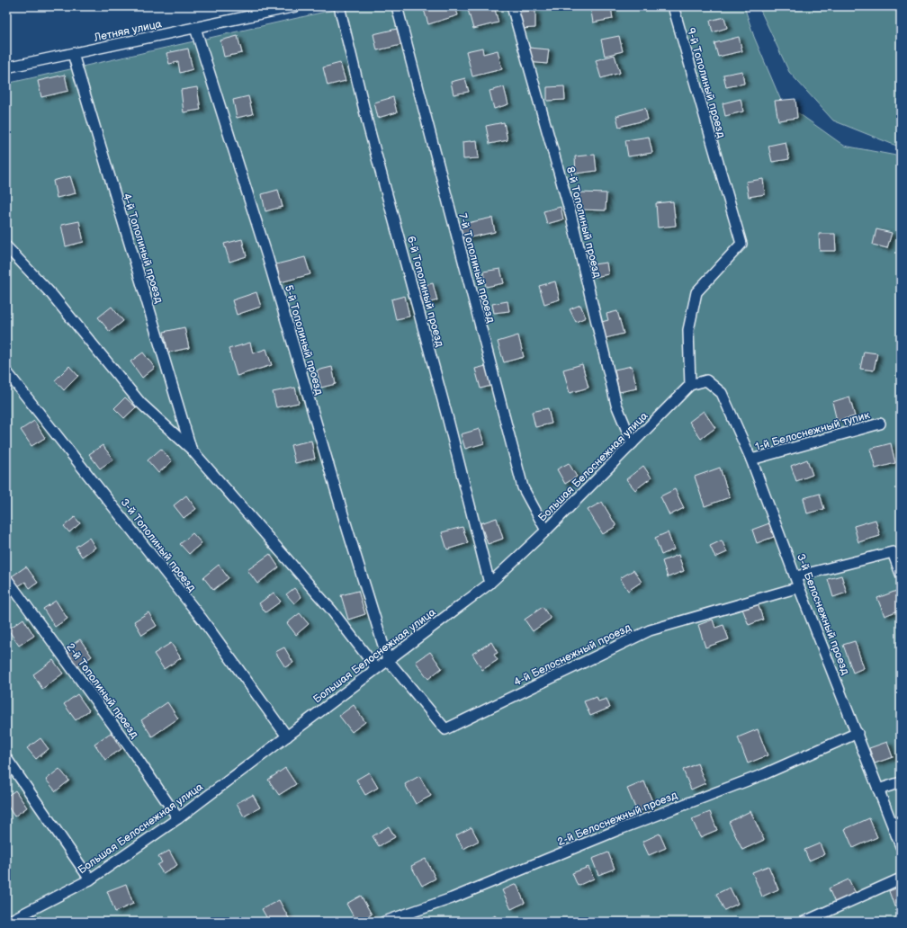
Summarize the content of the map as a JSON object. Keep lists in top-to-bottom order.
{
  "streets": {
    "lane": [
      "Летняя улица",
      "9-й Тополиный проезд",
      "8-й Тополиный проезд",
      "4-й Тополиный проезд",
      "7-й Тополиный проезд",
      "6-й Тополиный проезд",
      "5-й Тополиный проезд",
      "1-й Белоснежный тупик",
      "Большая Белоснежная улица",
      "3-й Тополиный проезд",
      "3-й Белоснежный проезд",
      "4-й Белоснежный проезд",
      "2-й Тополиный проезд",
      "2-й Белоснежный проезд"
    ]
  },
  "crossings": [
    ["Летняя улица", "4-й Тополиный проезд"],
    ["Летняя улица", "5-й Тополиный проезд"],
    ["9-й Тополиный проезд", "Большая Белоснежная улица"],
    ["9-й Тополиный проезд", "3-й Белоснежный проезд"],
    ["8-й Тополиный проезд", "Большая Белоснежная улица"],
    ["7-й Тополиный проезд", "Большая Белоснежная улица"],
    ["6-й Тополиный проезд", "Большая Белоснежная улица"],
    ["5-й Тополиный проезд", "Большая Белоснежная улица"],
    ["5-й Тополиный проезд", "4-й Белоснежный проезд"],
    ["1-й Белоснежный тупик", "3-й Белоснежный проезд"],
    ["Большая Белоснежная улица", "3-й Тополиный проезд"],
    ["Большая Белоснежная улица", "3-й Белоснежный проезд"],
    ["Большая Белоснежная улица", "4-й Белоснежный проезд"],
    ["Большая Белоснежная улица", "2-й Тополиный проезд"],
    ["3-й Белоснежный проезд", "4-й Белоснежный проезд"],
    ["3-й Белоснежный проезд", "2-й Белоснежный проезд"]
  ]
}
